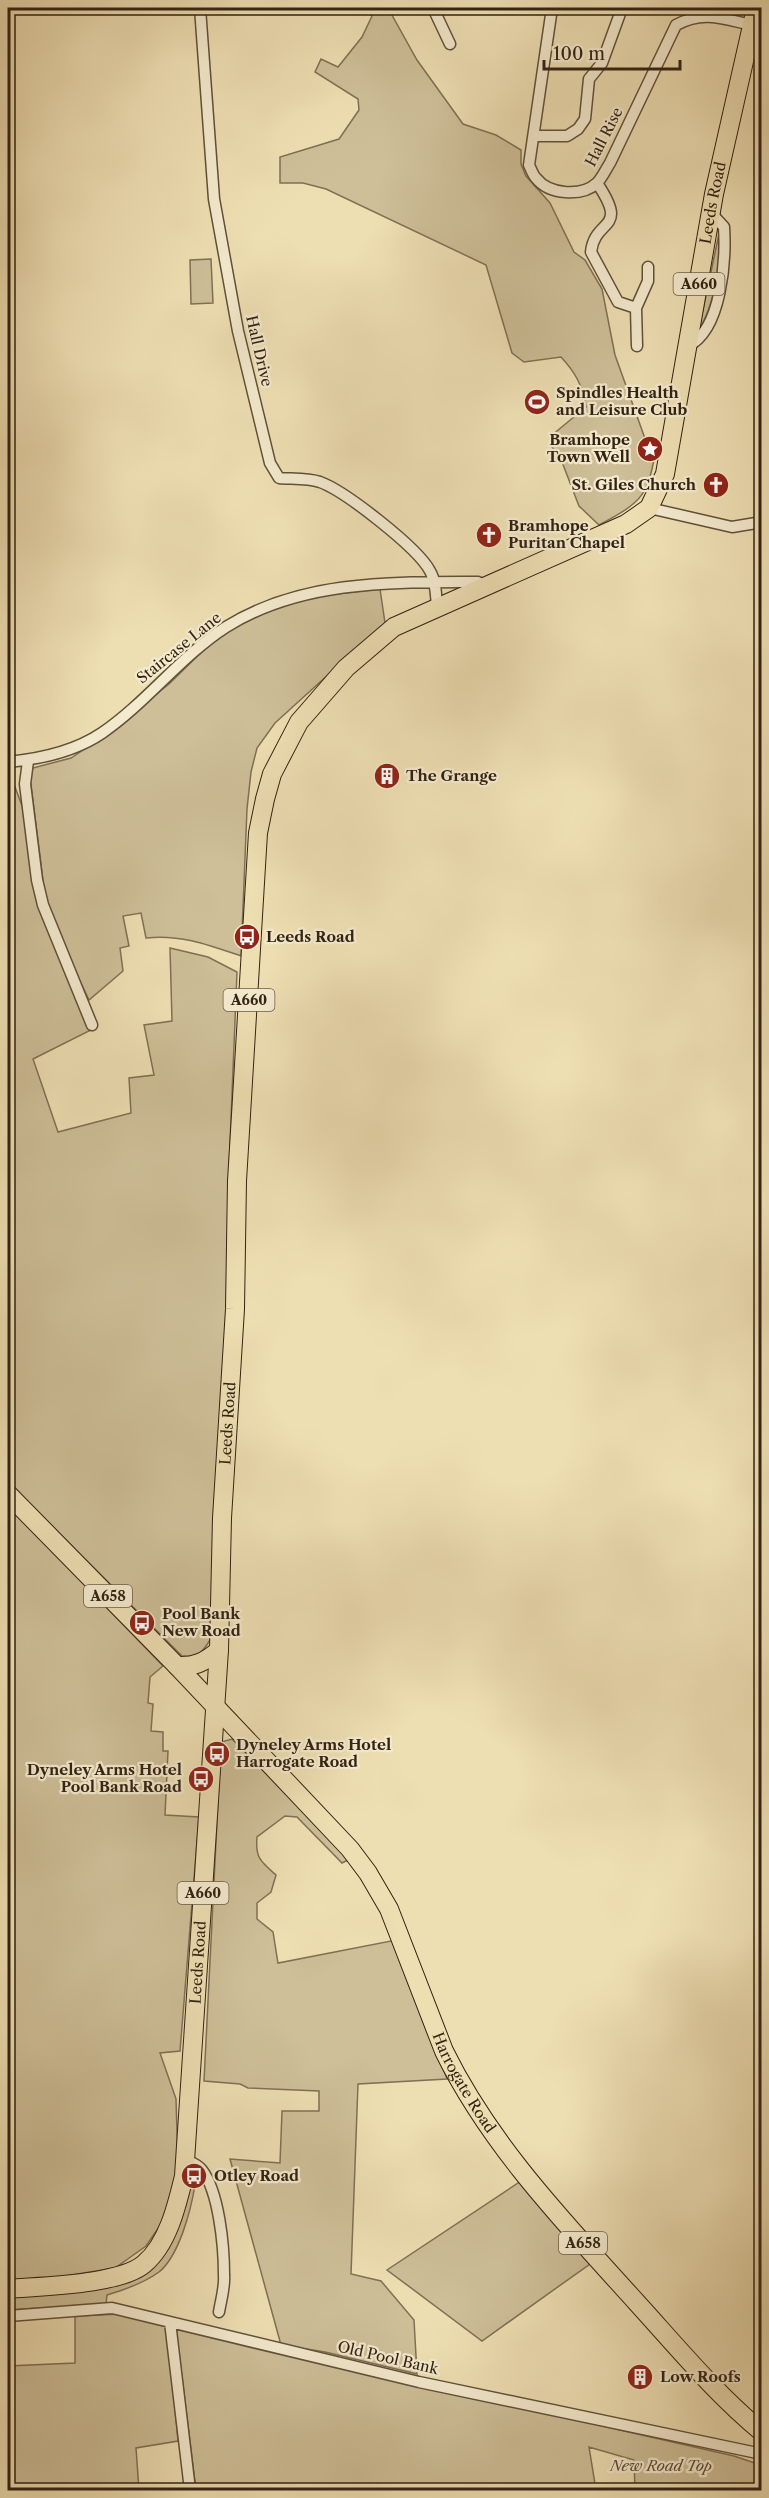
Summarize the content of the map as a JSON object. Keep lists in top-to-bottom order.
{
  "streets": {
    "highway": [
      "Leeds Road",
      "A660",
      "A658",
      "Harrogate Road"
    ],
    "street": [
      "Hall Rise",
      "Hall Drive",
      "Staircase Lane",
      "Old Pool Bank"
    ]
  },
  "crossings": [
    ["Hall Rise", "Leeds Road"],
    ["Leeds Road", "Hall Drive"],
    ["Leeds Road", "Staircase Lane"],
    ["Leeds Road", "A658"],
    ["Leeds Road", "Harrogate Road"],
    ["Hall Drive", "Staircase Lane"],
    ["A658", "Harrogate Road"]
  ],
  "parks": ["New Road Top"],
  "places": {
    "sports": ["Spindles Health and Leisure Club"],
    "place": ["Bramhope Town Well"],
    "church": ["St. Giles Church", "Bramhope Puritan Chapel"],
    "building": ["The Grange", "Low Roofs"],
    "bus stop": [
      "Leeds Road",
      "Pool Bank New Road",
      "Dyneley Arms Hotel Harrogate Road",
      "Dyneley Arms Hotel Pool Bank Road",
      "Otley Road"
    ]
  },
  "scale_bar": "100 m"
}
